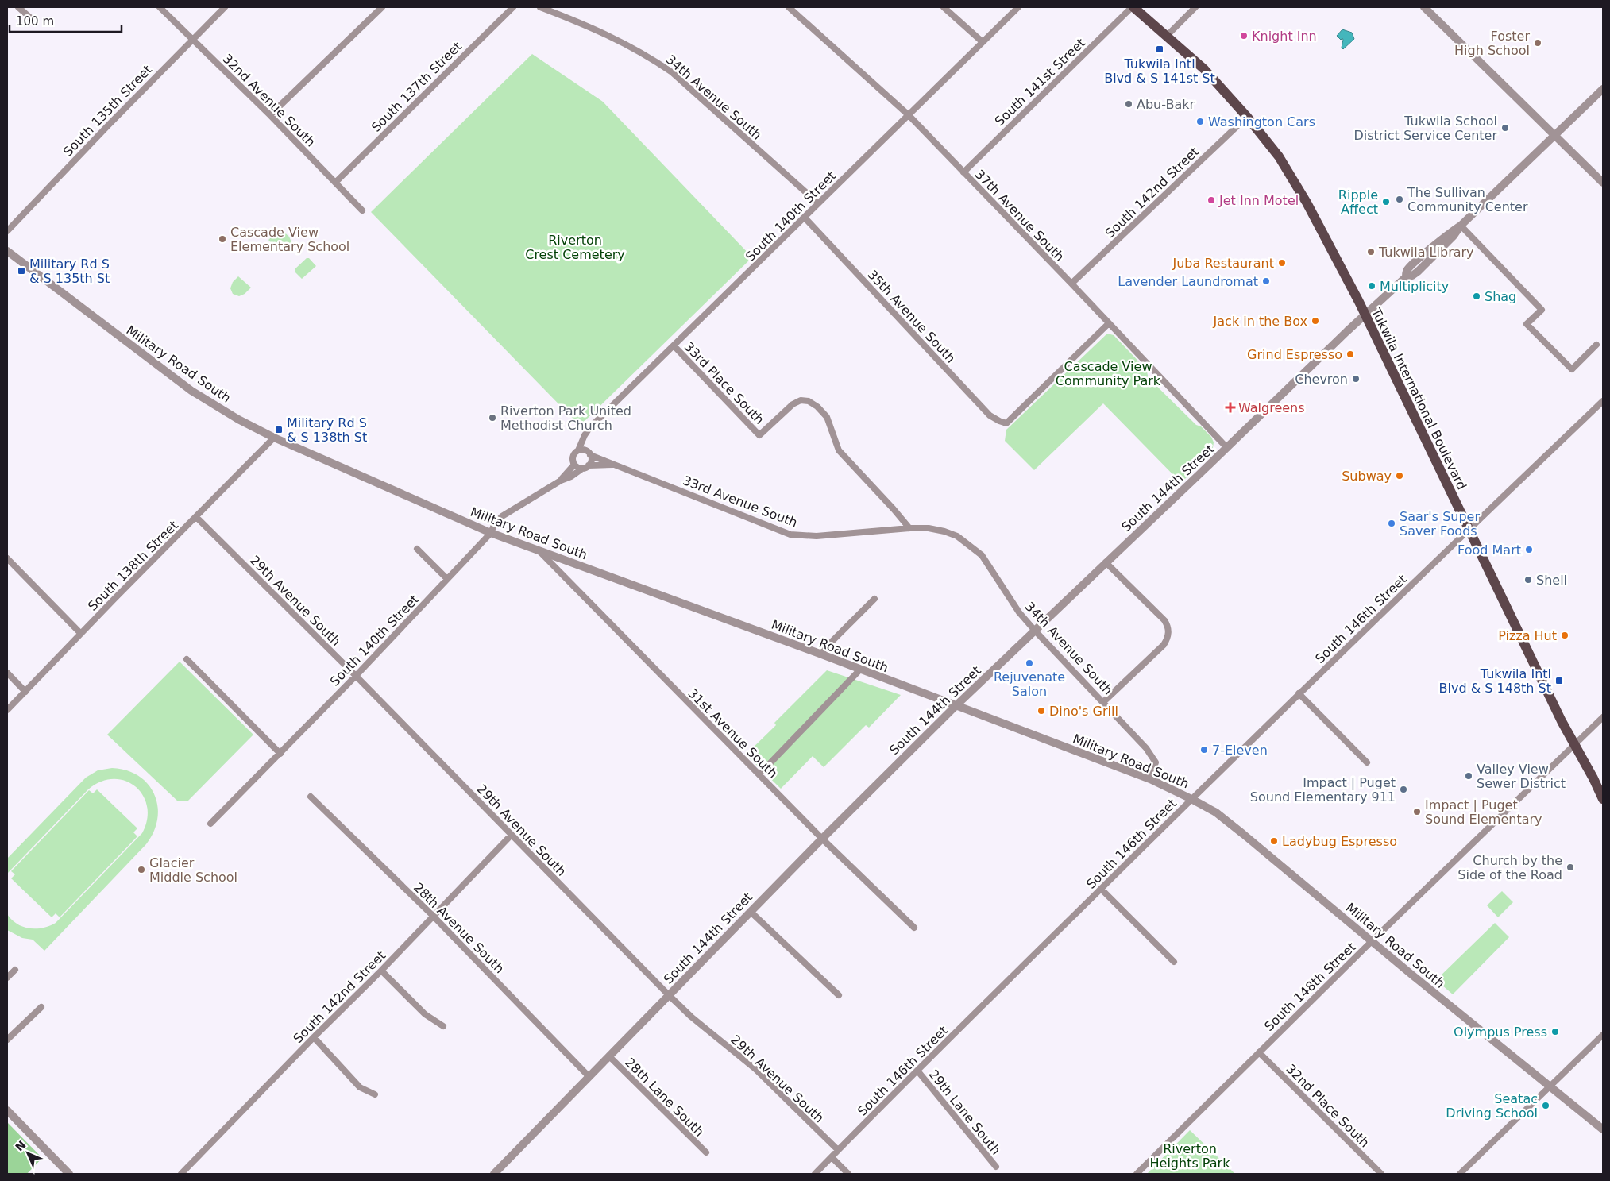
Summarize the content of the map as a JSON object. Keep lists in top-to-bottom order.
{
  "streets": {
    "main road": ["Tukwila International Boulevard"],
    "street": [
      "South 141st Street",
      "South 137th Street",
      "34th Avenue South",
      "32nd Avenue South",
      "South 135th Street",
      "South 142nd Street",
      "37th Avenue South",
      "South 140th Street",
      "35th Avenue South",
      "Military Road South",
      "33rd Place South",
      "South 144th Street",
      "33rd Avenue South",
      "South 138th Street",
      "29th Avenue South",
      "South 146th Street",
      "31st Avenue South",
      "28th Avenue South",
      "South 148th Street",
      "28th Lane South",
      "32nd Place South",
      "29th Lane South"
    ]
  },
  "crossings": [
    ["South 141st Street", "37th Avenue South"],
    ["South 141st Street", "Tukwila International Boulevard"],
    ["South 137th Street", "32nd Avenue South"],
    ["34th Avenue South", "South 140th Street"],
    ["34th Avenue South", "Military Road South"],
    ["34th Avenue South", "33rd Place South"],
    ["34th Avenue South", "South 144th Street"],
    ["34th Avenue South", "33rd Avenue South"],
    ["32nd Avenue South", "South 135th Street"],
    ["South 142nd Street", "37th Avenue South"],
    ["South 142nd Street", "Tukwila International Boulevard"],
    ["South 142nd Street", "29th Avenue South"],
    ["South 142nd Street", "28th Avenue South"],
    ["37th Avenue South", "South 140th Street"],
    ["37th Avenue South", "35th Avenue South"],
    ["37th Avenue South", "South 144th Street"],
    ["South 140th Street", "35th Avenue South"],
    ["South 140th Street", "Military Road South"],
    ["South 140th Street", "33rd Place South"],
    ["South 140th Street", "33rd Avenue South"],
    ["South 140th Street", "29th Avenue South"],
    ["Military Road South", "South 144th Street"],
    ["Military Road South", "South 138th Street"],
    ["Military Road South", "South 146th Street"],
    ["Military Road South", "31st Avenue South"],
    ["Military Road South", "South 148th Street"],
    ["33rd Place South", "33rd Avenue South"],
    ["Tukwila International Boulevard", "South 144th Street"],
    ["Tukwila International Boulevard", "South 146th Street"],
    ["Tukwila International Boulevard", "South 148th Street"],
    ["South 144th Street", "29th Avenue South"],
    ["South 144th Street", "31st Avenue South"],
    ["South 144th Street", "28th Avenue South"],
    ["South 144th Street", "28th Lane South"],
    ["South 138th Street", "29th Avenue South"],
    ["29th Avenue South", "South 146th Street"],
    ["South 146th Street", "29th Lane South"],
    ["South 148th Street", "32nd Place South"]
  ],
  "parks": ["Riverton Crest Cemetery", "Cascade View Community Park", "Riverton Heights Park"],
  "places": {
    "other": [
      "Knight Inn",
      "Foster High School",
      "Abu-Bakr",
      "Washington Cars",
      "Tukwila School District Service Center",
      "The Sullivan Community Center",
      "Jet Inn Motel",
      "Ripple Affect",
      "Cascade View Elementary School",
      "Tukwila Library",
      "Juba Restaurant",
      "Lavender Laundromat",
      "Multiplicity",
      "Shag",
      "Jack in the Box",
      "Grind Espresso",
      "Chevron",
      "Riverton Park United Methodist Church",
      "Subway",
      "Saar's Super Saver Foods",
      "Food Mart",
      "Shell",
      "Pizza Hut",
      "Rejuvenate Salon",
      "Dino's Grill",
      "7-Eleven",
      "Valley View Sewer District",
      "Impact | Puget Sound Elementary 911",
      "Impact | Puget Sound Elementary",
      "Ladybug Espresso",
      "Church by the Side of the Road",
      "Glacier Middle School",
      "Olympus Press",
      "Seatac Driving School"
    ],
    "transit": [
      "Tukwila Intl Blvd & S 141st St",
      "Military Rd S & S 135th St",
      "Military Rd S & S 138th St",
      "Tukwila Intl Blvd & S 148th St"
    ],
    "health": ["Walgreens"]
  },
  "scale_bar": "100 m",
  "north": "top left"
}
